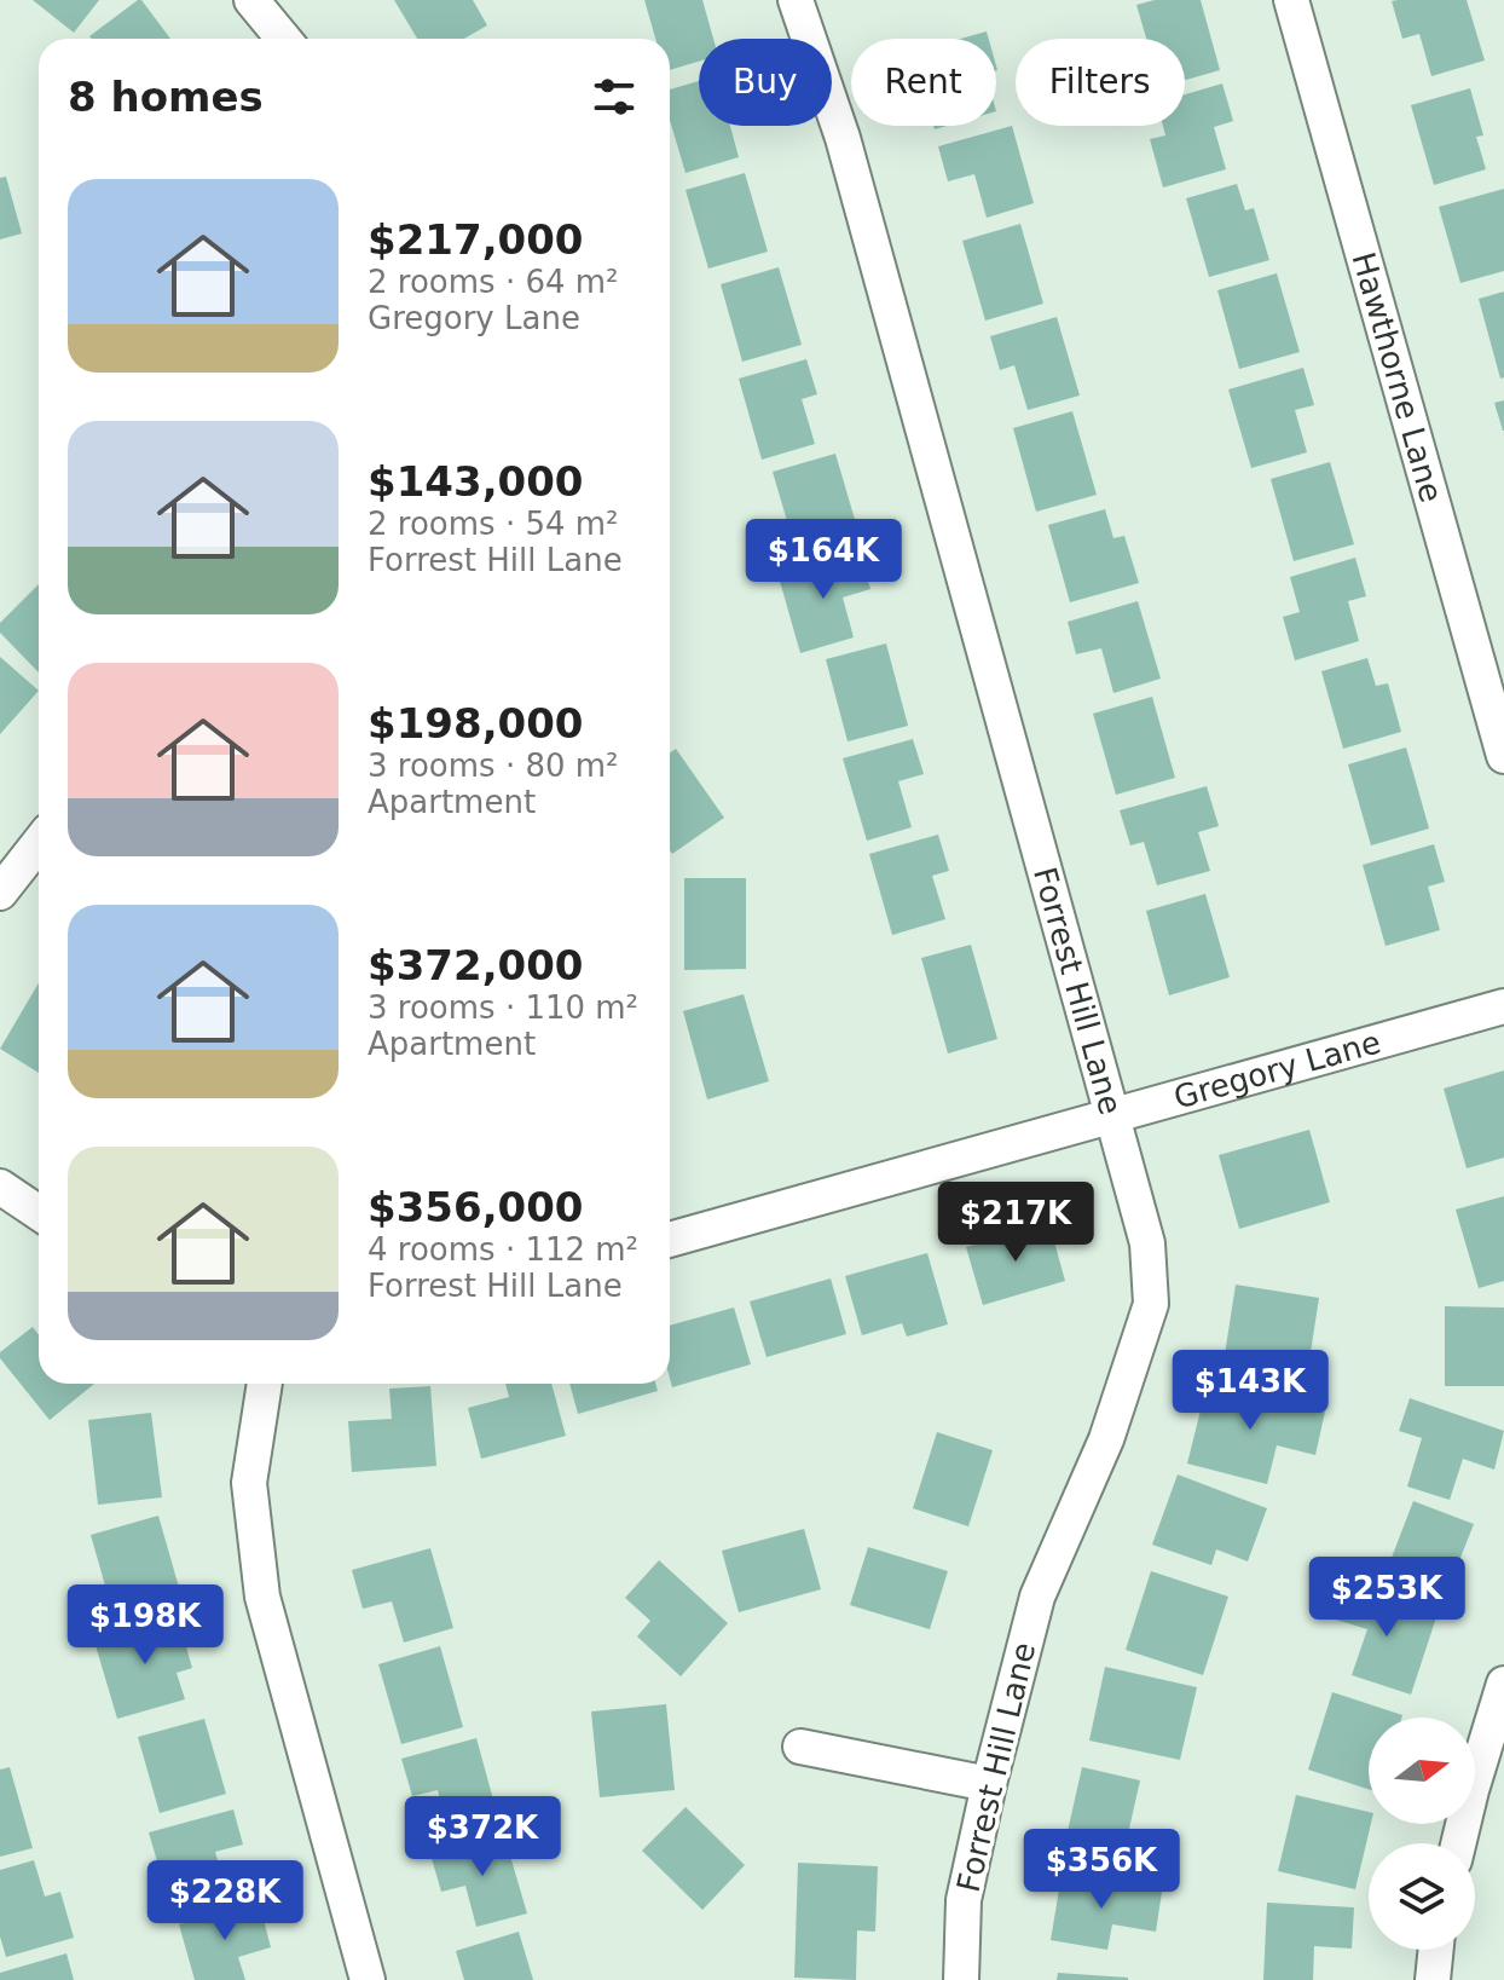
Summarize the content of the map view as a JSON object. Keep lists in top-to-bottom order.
{
  "streets": {
    "street": ["Hawthorne Lane", "Forrest Hill Lane", "Gregory Lane"]
  },
  "crossings": [
    ["Forrest Hill Lane", "Gregory Lane"]
  ],
  "north": "right",
  "page": {
    "chip": ["Buy", "Rent", "Filters"],
    "heading": "8 homes",
    "list": [
      {
        "name": "$217,000",
        "note": "2 rooms · 64 m² · Gregory Lane"
      },
      {
        "name": "$143,000",
        "note": "2 rooms · 54 m² · Forrest Hill Lane"
      },
      {
        "name": "$198,000",
        "note": "3 rooms · 80 m² · Apartment"
      },
      {
        "name": "$372,000",
        "note": "3 rooms · 110 m² · Apartment"
      },
      {
        "name": "$356,000",
        "note": "4 rooms · 112 m² · Forrest Hill Lane"
      }
    ],
    "price": [
      "$164K",
      "$217K",
      "$143K",
      "$253K",
      "$198K",
      "$372K",
      "$356K",
      "$228K"
    ]
  }
}
